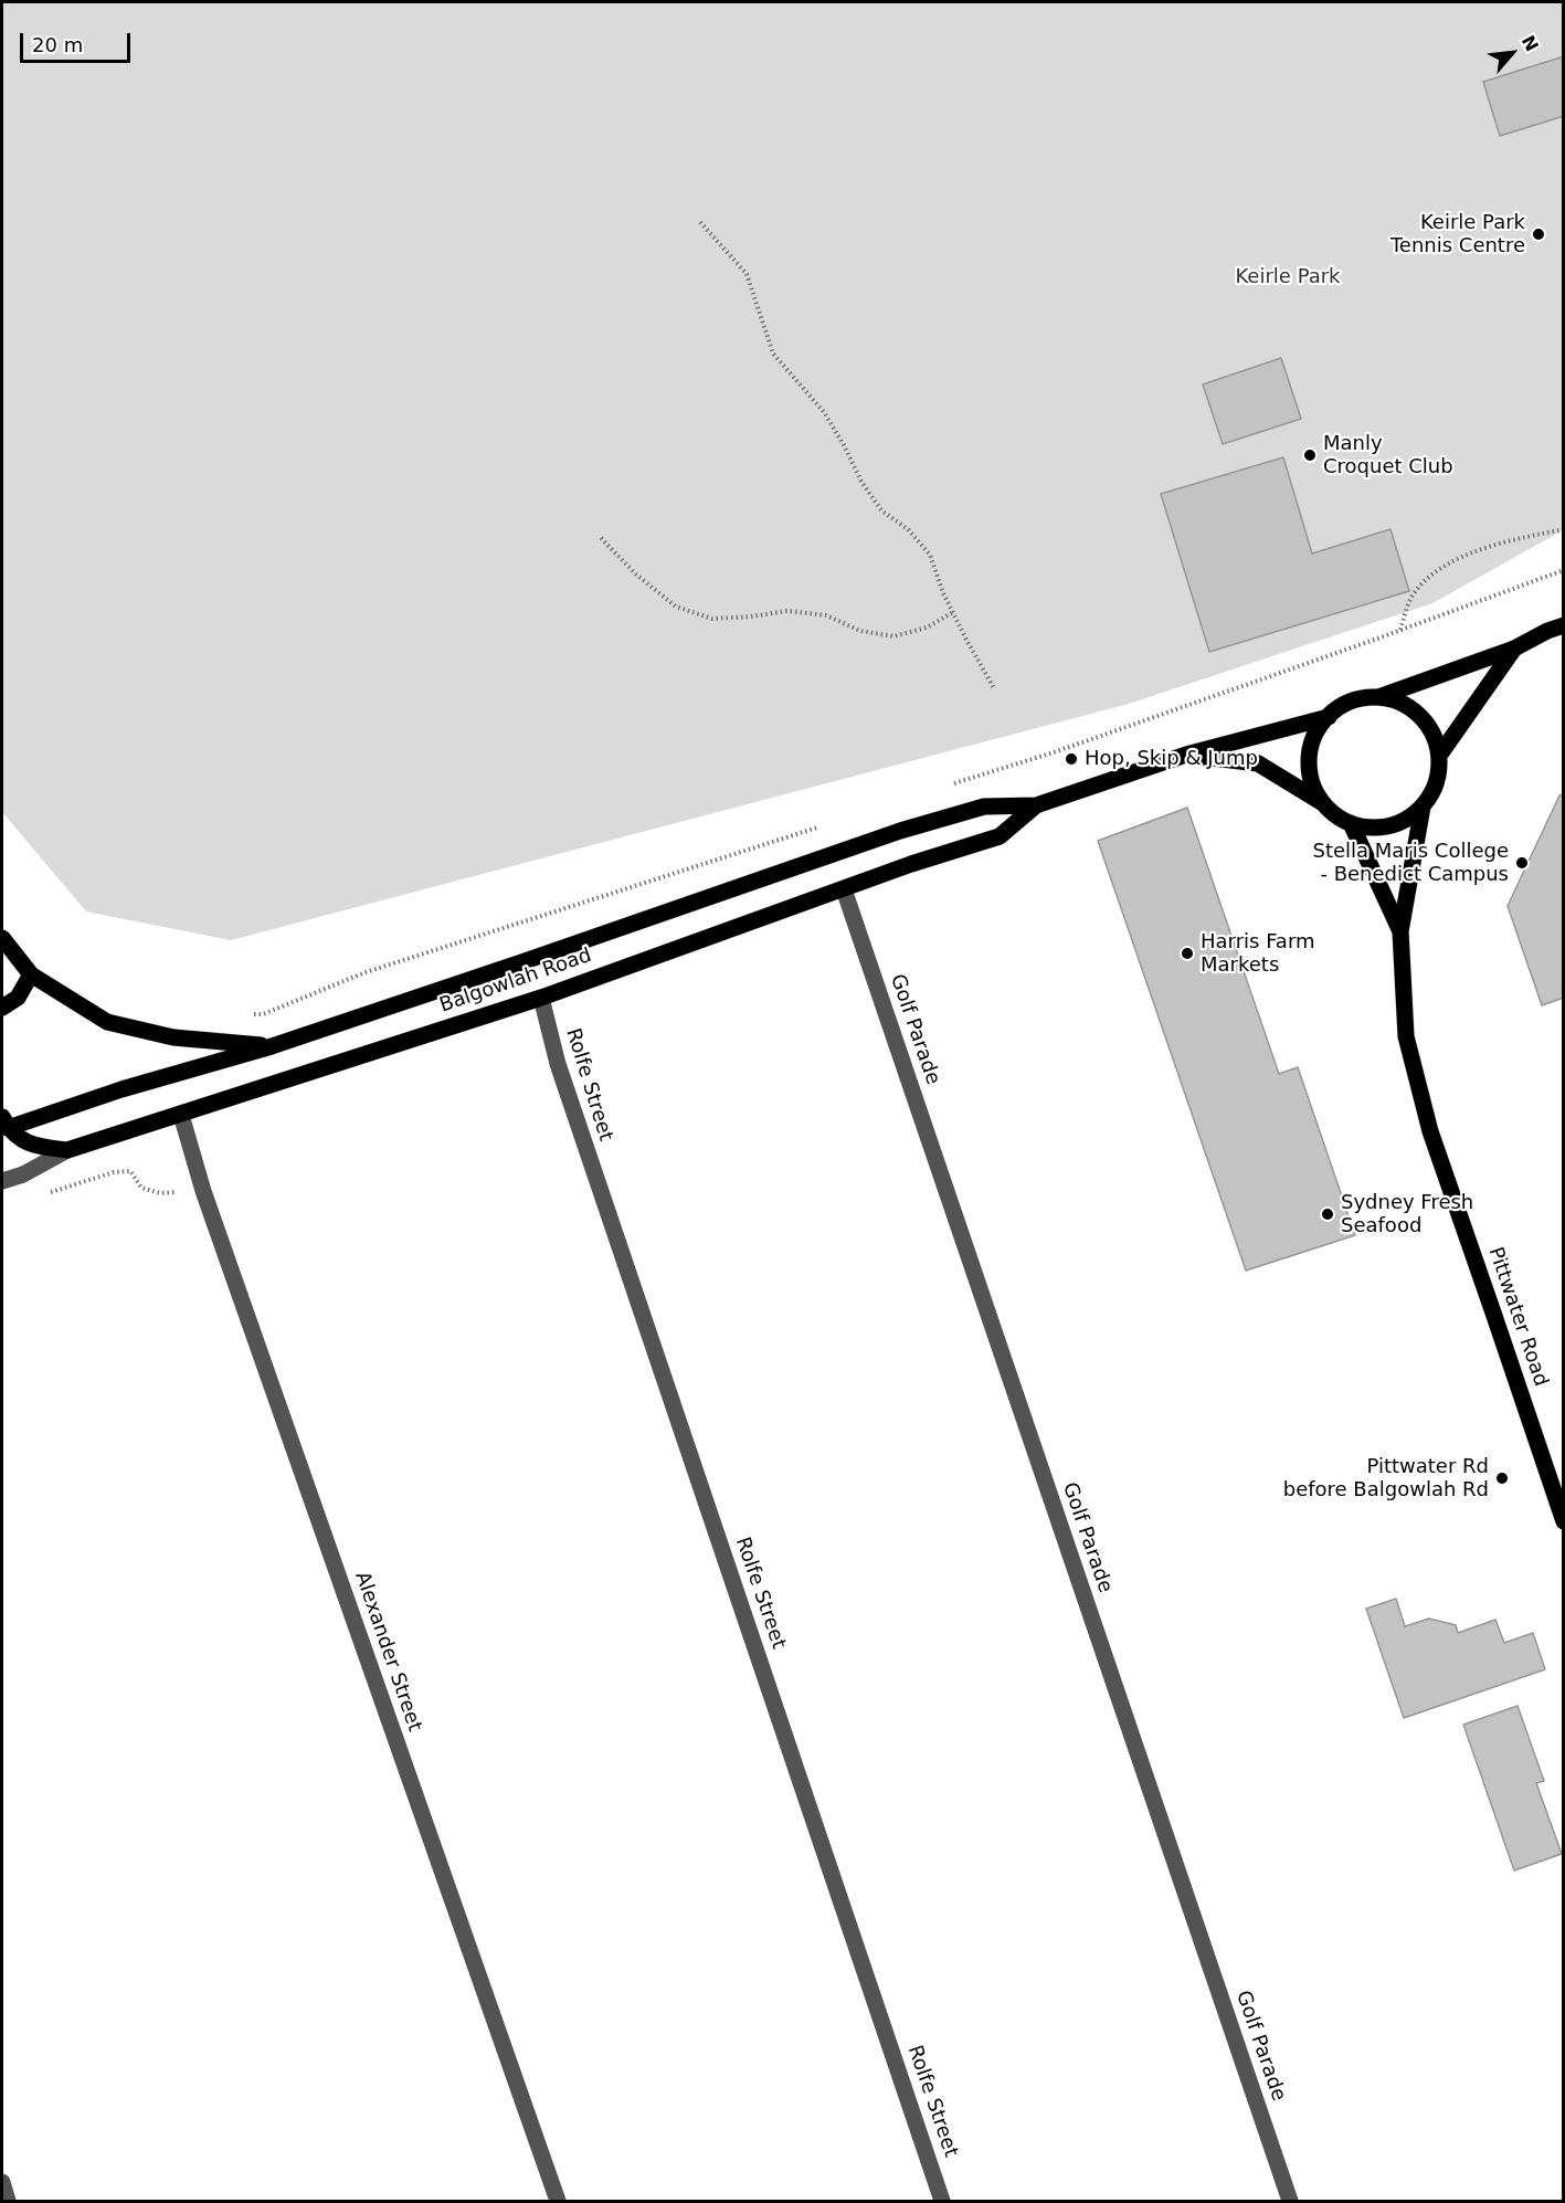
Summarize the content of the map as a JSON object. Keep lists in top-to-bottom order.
{
  "streets": {
    "main road": ["Balgowlah Road", "Pittwater Road"],
    "street": ["Golf Parade", "Rolfe Street", "Alexander Street"]
  },
  "crossings": [
    ["Balgowlah Road", "Golf Parade"],
    ["Balgowlah Road", "Rolfe Street"],
    ["Balgowlah Road", "Pittwater Road"],
    ["Balgowlah Road", "Alexander Street"]
  ],
  "parks": ["Keirle Park"],
  "places": [
    "Keirle Park Tennis Centre",
    "Manly Croquet Club",
    "Hop, Skip & Jump",
    "Stella Maris College - Benedict Campus",
    "Harris Farm Markets",
    "Sydney Fresh Seafood",
    "Pittwater Rd before Balgowlah Rd"
  ],
  "scale_bar": "20 m",
  "north": "top right"
}
